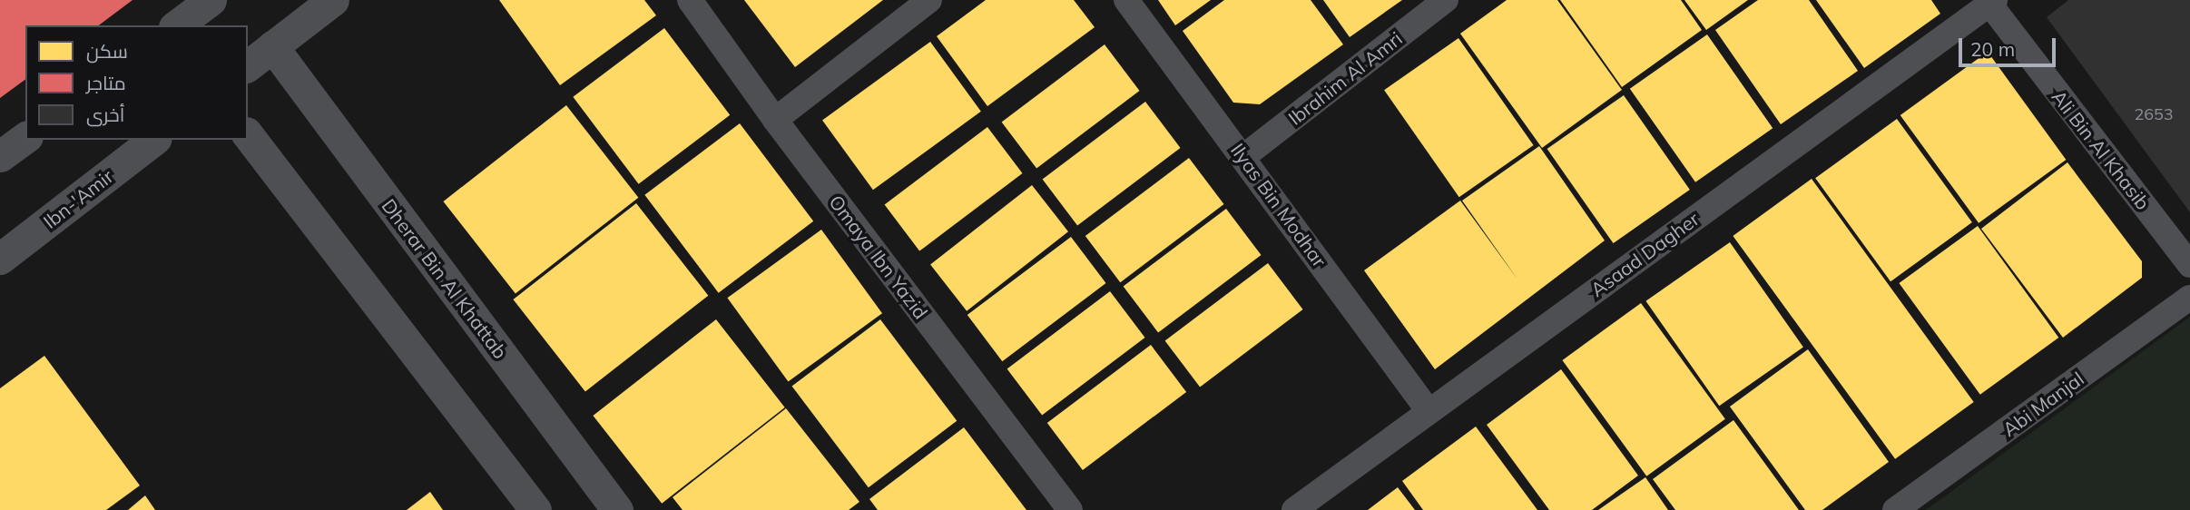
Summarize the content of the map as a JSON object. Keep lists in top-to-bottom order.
{
  "streets": {
    "street": [
      "Ibrahim Al Amri",
      "Ali Bin Al Khasib",
      "Ibn-'Amir",
      "Ilyas Bin Modhar",
      "Asaad Dagher",
      "Omaya Ibn Yazid",
      "Dherar Bin Al Khattab",
      "Abi Manjal"
    ]
  },
  "crossings": [
    ["Ibrahim Al Amri", "Ilyas Bin Modhar"],
    ["Ali Bin Al Khasib", "Asaad Dagher"],
    ["Ilyas Bin Modhar", "Asaad Dagher"]
  ],
  "house_numbers": ["2653"],
  "legend": ["سكن", "متاجر", "أخرى"],
  "scale_bar": "20 m"
}
